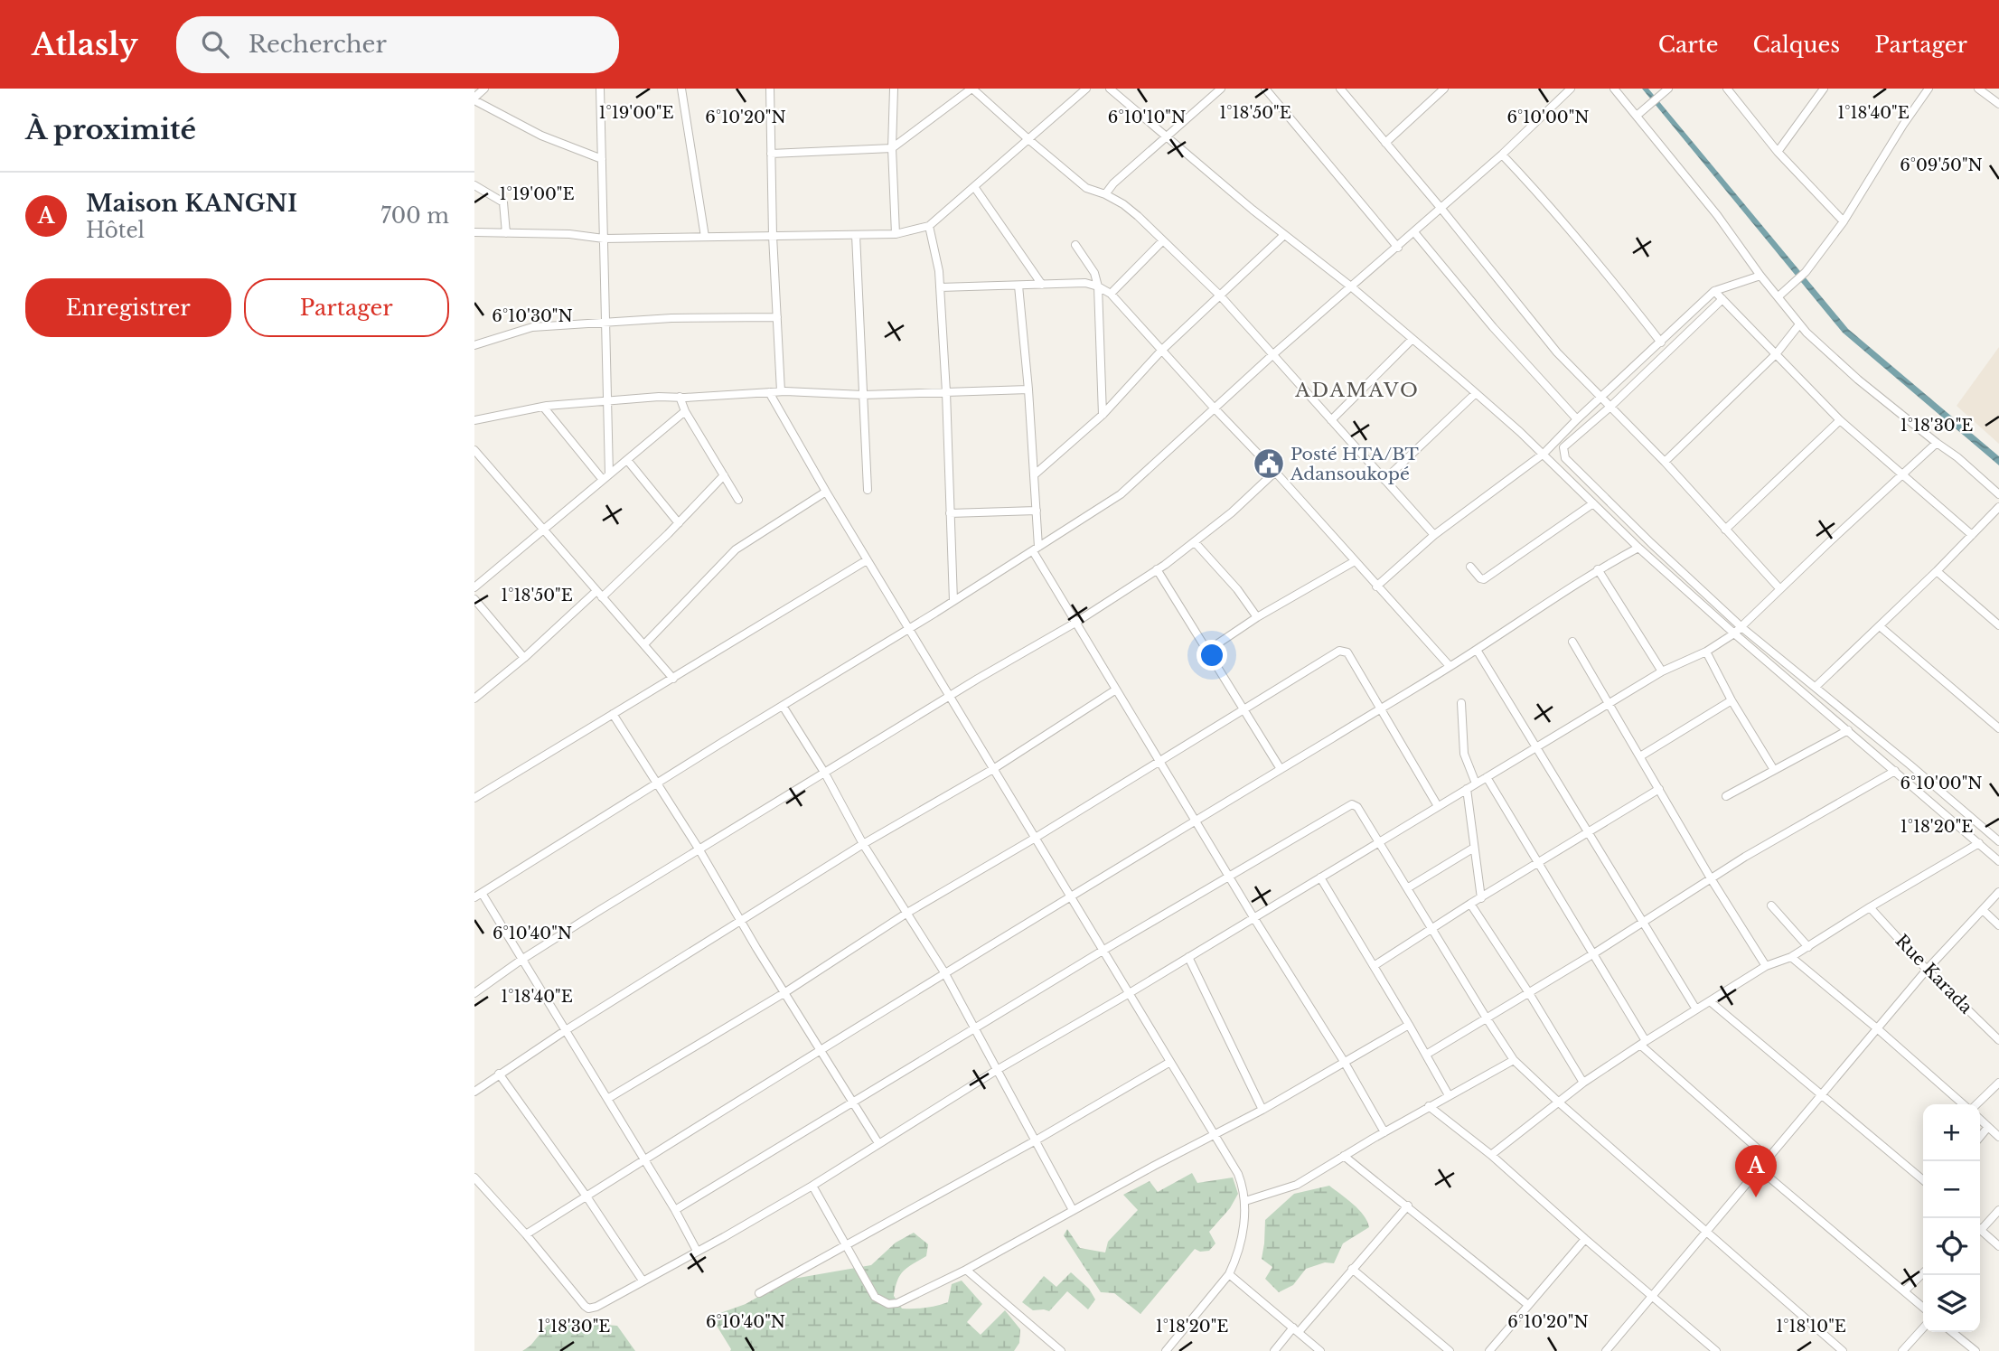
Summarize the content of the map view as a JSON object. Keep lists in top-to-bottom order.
{
  "streets": {
    "street": ["Rue Karada"]
  },
  "districts": ["ADAMAVO"],
  "places": {
    "public building": ["Posté HTA/BT Adansoukopé"]
  },
  "page": {
    "header": "Atlasly",
    "search": "Rechercher",
    "nav": ["Carte", "Calques", "Partager"],
    "heading": "À proximité",
    "list": [
      {
        "mark": "A",
        "name": "Maison KANGNI",
        "note": "Hôtel",
        "value": "700 m"
      }
    ],
    "buttons": ["Enregistrer", "Partager"],
    "map_buttons": ["+", "−"],
    "pins": "A"
  },
  "coordinates": [
    "1°19'00\"E",
    "1°18'50\"E",
    "1°18'40\"E",
    "6°10'20\"N",
    "6°10'10\"N",
    "6°10'00\"N",
    "6°09'50\"N",
    "6°10'30\"N",
    "1°18'30\"E",
    "1°18'20\"E",
    "6°10'40\"N",
    "1°18'10\"E"
  ]
}
